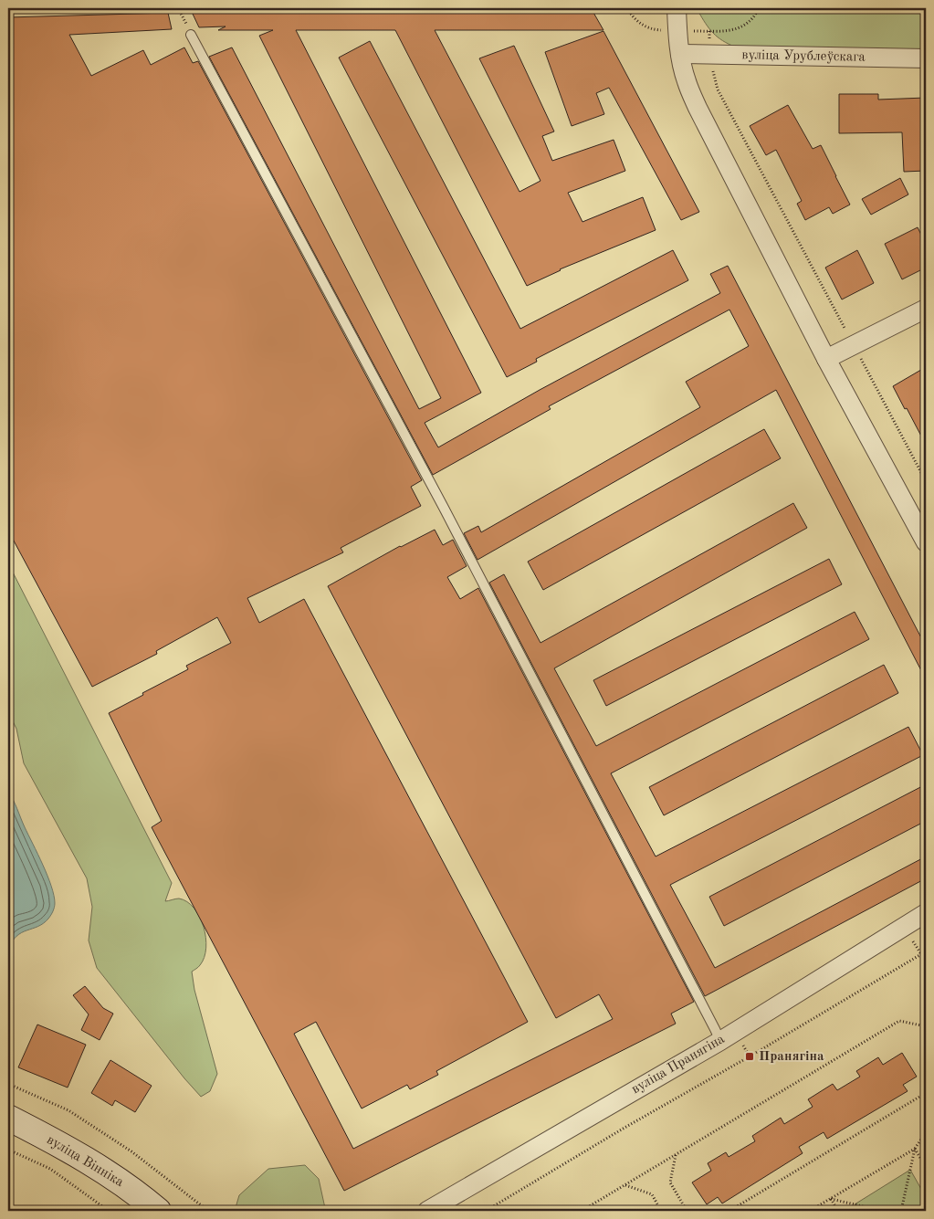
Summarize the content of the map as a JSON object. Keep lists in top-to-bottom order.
{
  "streets": {
    "street": ["вуліца Урублеўскага", "вуліца Пранягіна", "вуліца Вінніка"]
  },
  "places": {
    "transit": ["Пранягіна"]
  }
}
